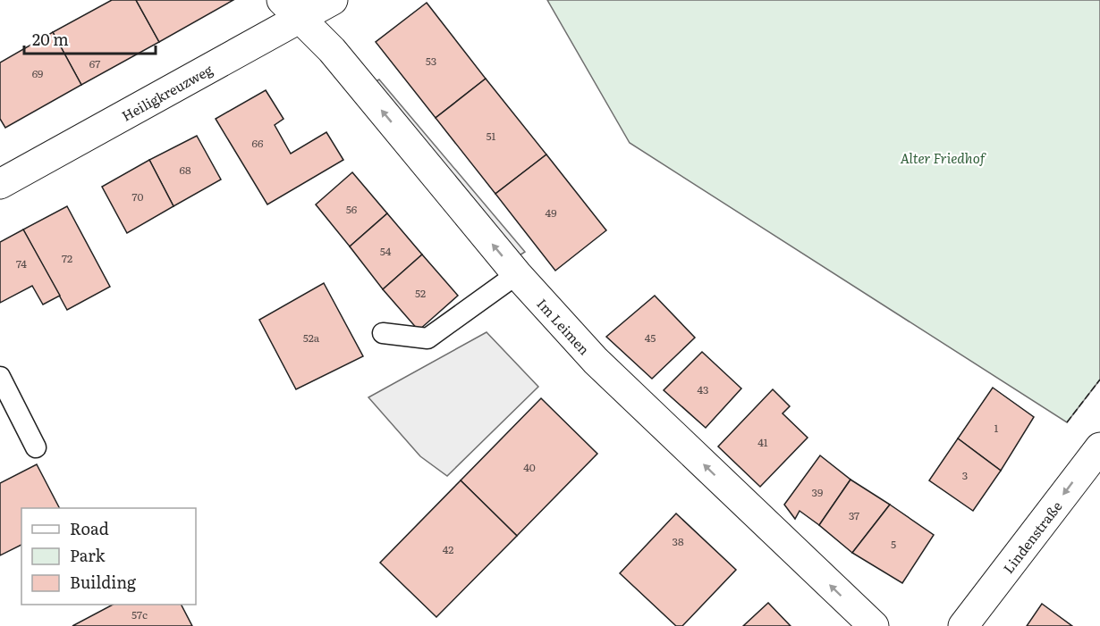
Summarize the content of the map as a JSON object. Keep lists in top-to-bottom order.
{
  "streets": {
    "street": ["Heiligkreuzweg", "Im Leimen", "Lindenstraße"]
  },
  "crossings": [
    ["Heiligkreuzweg", "Im Leimen"]
  ],
  "one_way": ["Im Leimen", "Lindenstraße"],
  "parks": ["Alter Friedhof"],
  "house_numbers": [
    "53",
    "67",
    "69",
    "51",
    "66",
    "68",
    "70",
    "56",
    "49",
    "54",
    "72",
    "74",
    "52",
    "52a",
    "45",
    "43",
    "1",
    "41",
    "40",
    "3",
    "39",
    "37",
    "38",
    "5",
    "42",
    "57c"
  ],
  "legend": ["Road", "Park", "Building"],
  "scale_bar": "20 m"
}
